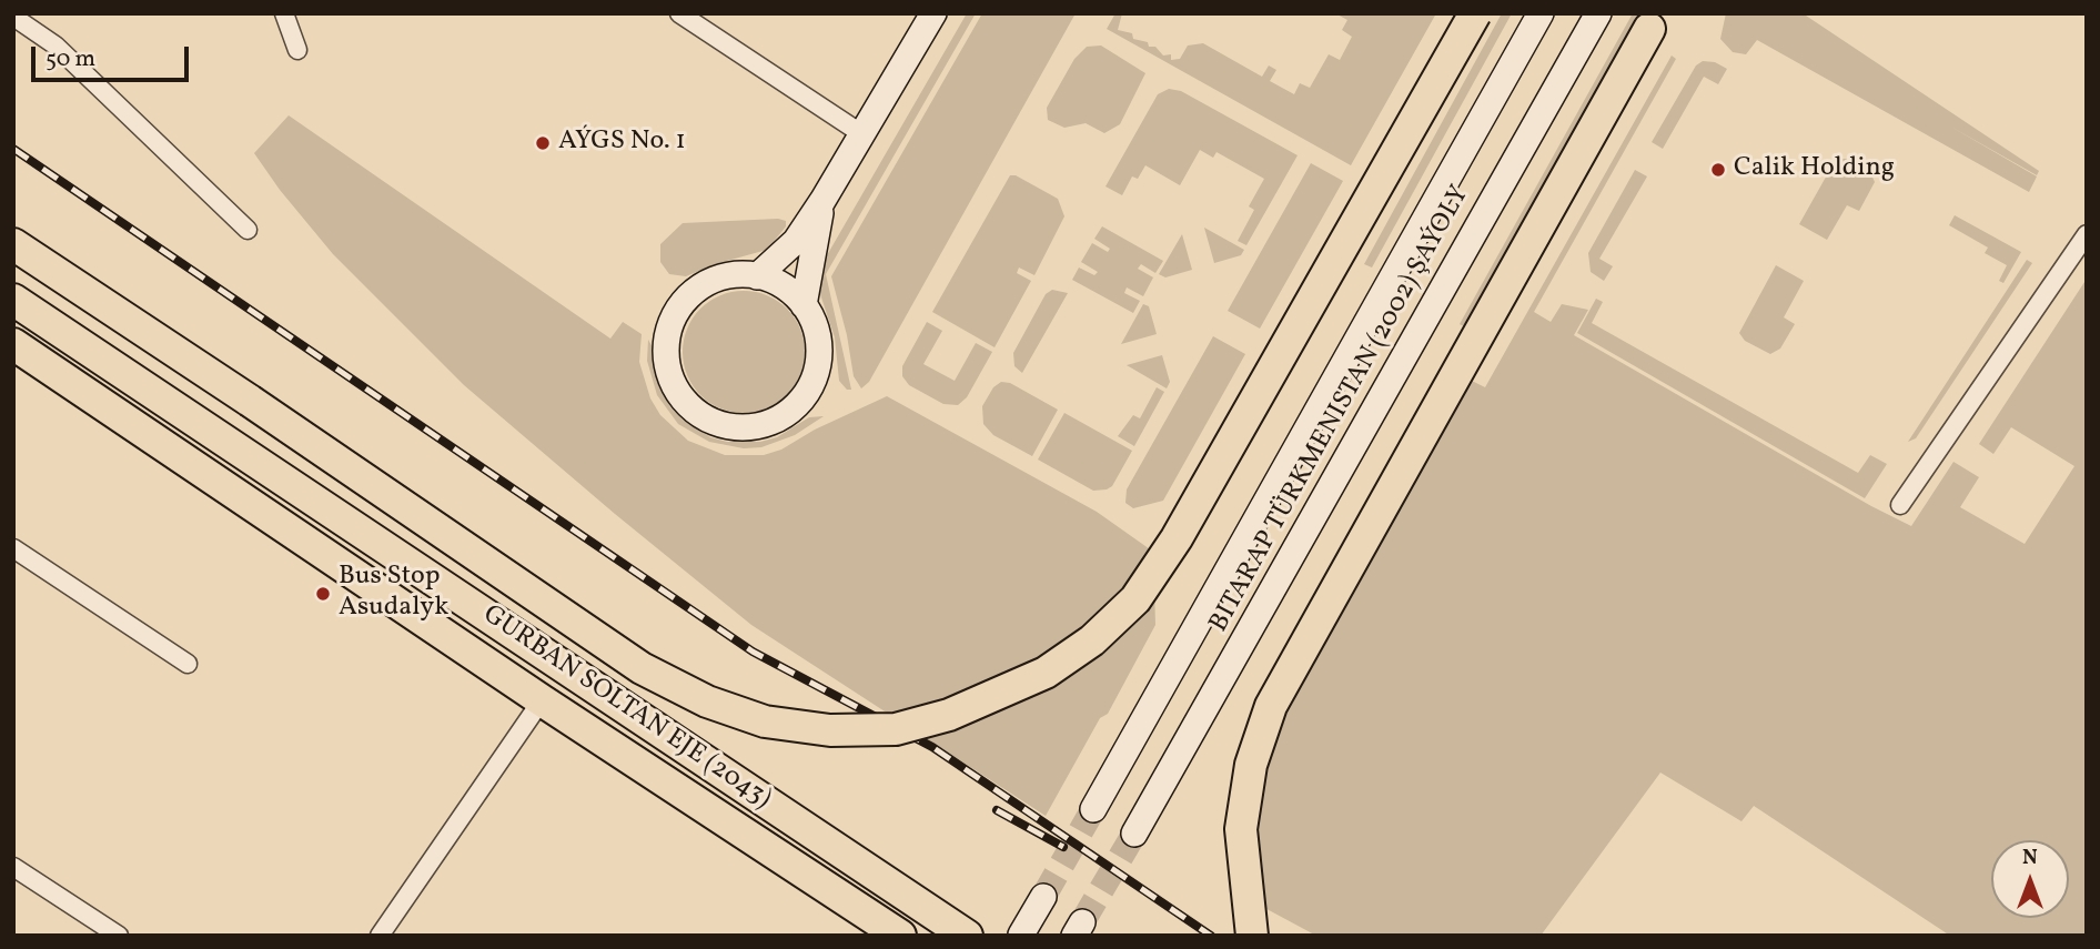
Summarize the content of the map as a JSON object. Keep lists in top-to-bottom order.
{
  "streets": {
    "highway": ["GURBAN SOLTAN EJE (2043)"],
    "main road": ["BITARAP TÜRKMENISTAN (2002) ŞAÝOLY"]
  },
  "places": ["AÝGS No. 1", "Calik Holding", "Bus Stop Asudalyk"],
  "scale_bar": "50 m",
  "north": "top"
}
